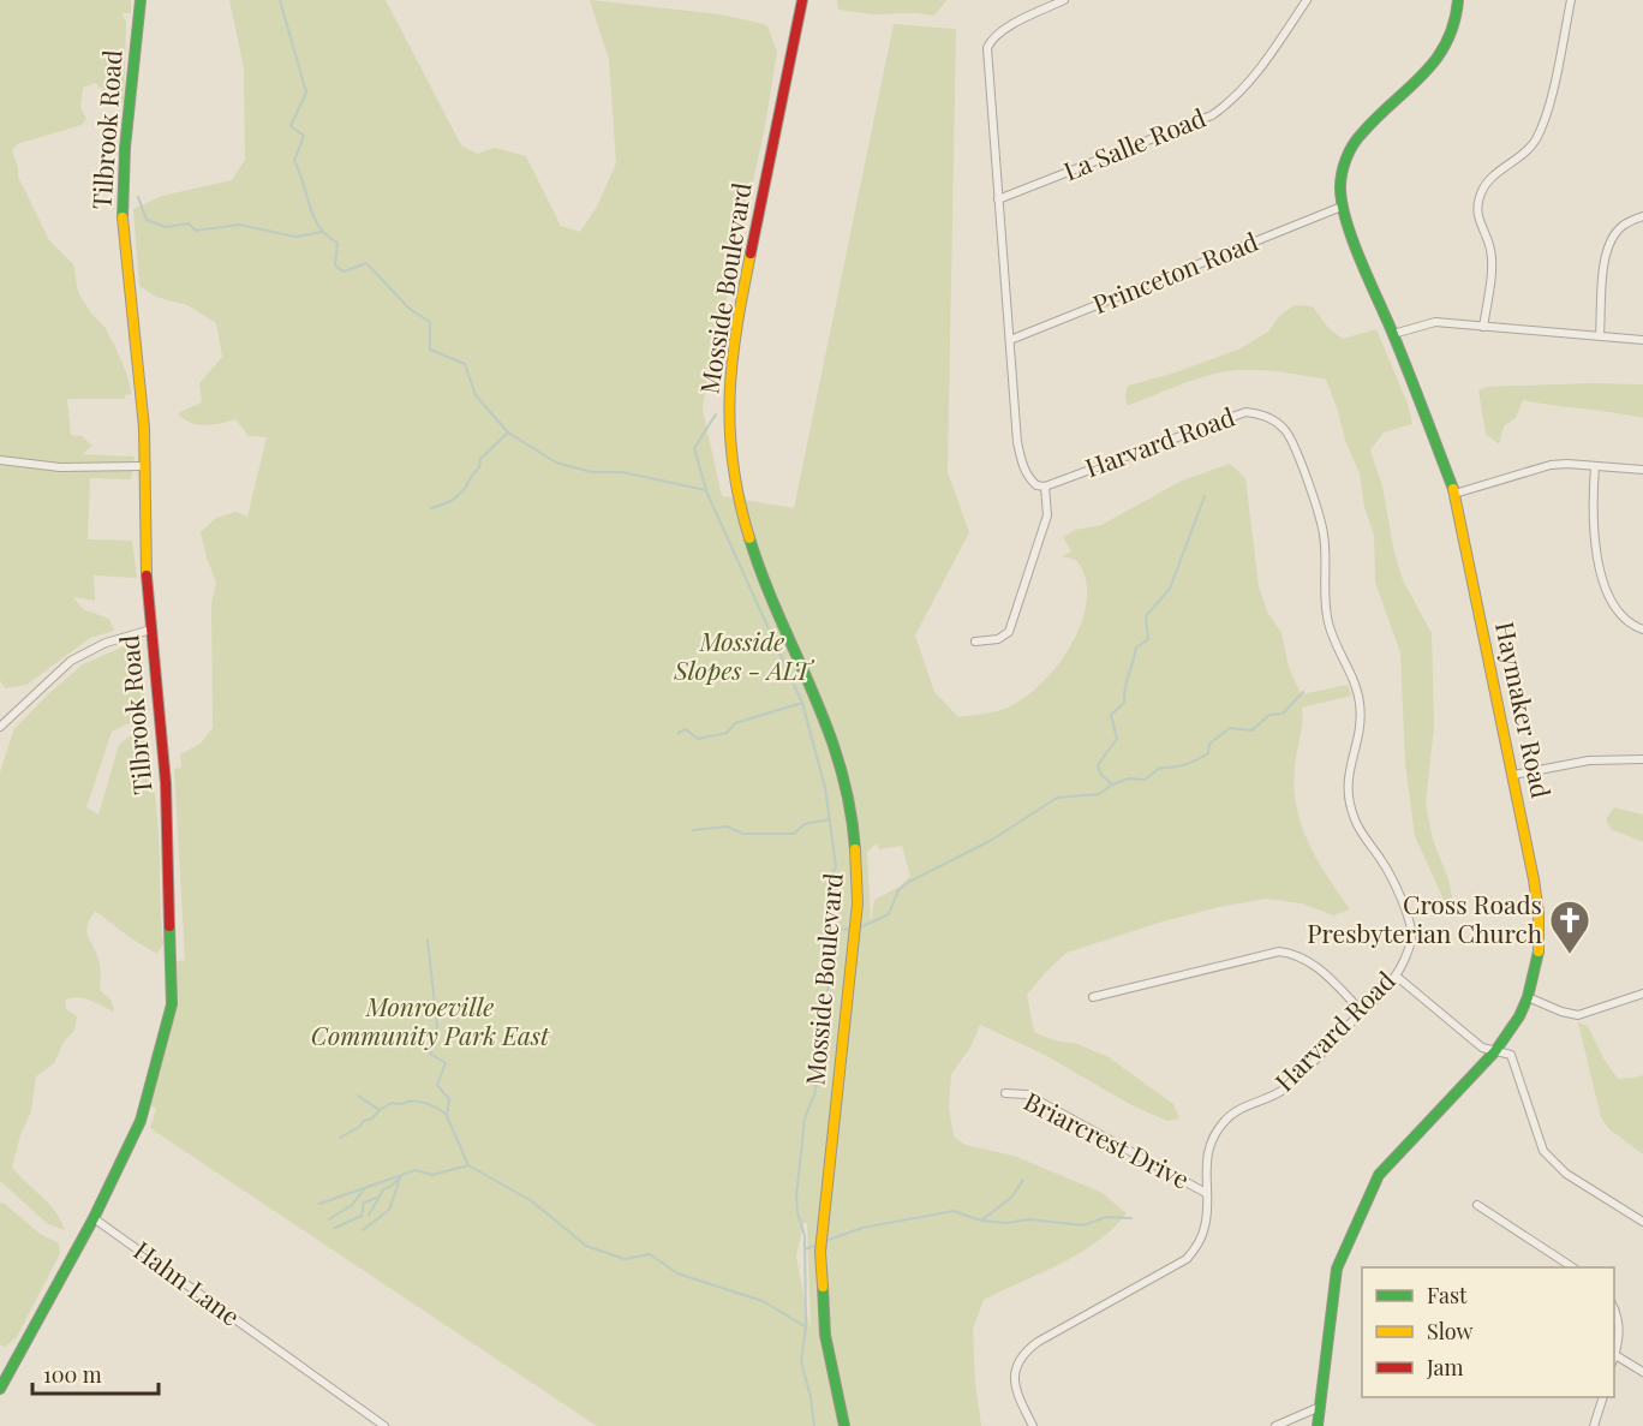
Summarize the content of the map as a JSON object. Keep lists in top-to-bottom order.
{
  "streets": {
    "main road": ["Tilbrook Road", "Mosside Boulevard", "Haymaker Road"],
    "street": [
      "La Salle Road",
      "Princeton Road",
      "Harvard Road",
      "Briarcrest Drive",
      "Hahn Lane"
    ]
  },
  "crossings": [
    ["Tilbrook Road", "Hahn Lane"],
    ["Princeton Road", "Haymaker Road"],
    ["Harvard Road", "Briarcrest Drive"]
  ],
  "parks": ["Mosside Slopes - ALT", "Monroeville Community Park East"],
  "places": {
    "church": ["Cross Roads Presbyterian Church"]
  },
  "legend": ["Fast", "Slow", "Jam"],
  "scale_bar": "100 m"
}
